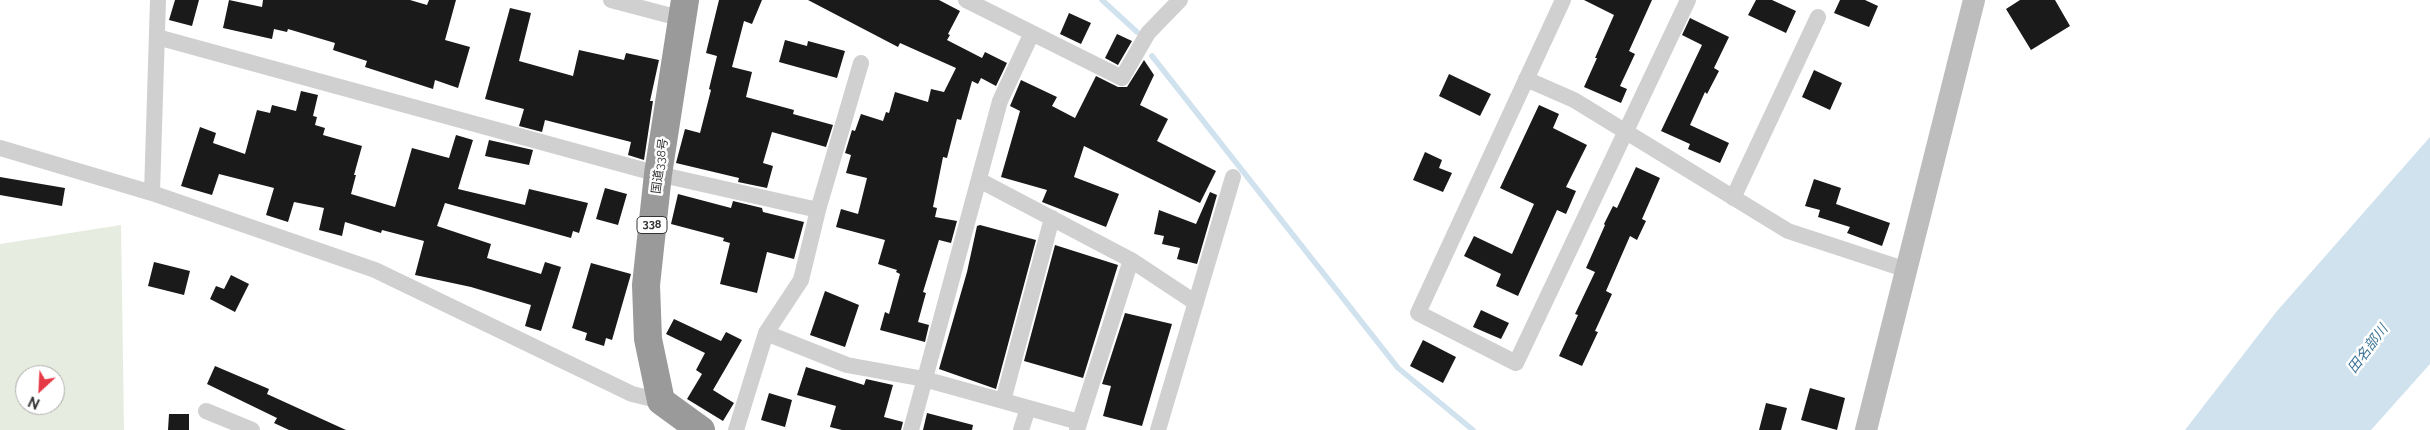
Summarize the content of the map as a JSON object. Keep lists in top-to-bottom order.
{
  "streets": {
    "highway": ["国道338号", "338"]
  },
  "water": ["田名部川"],
  "north": "bottom left"
}
